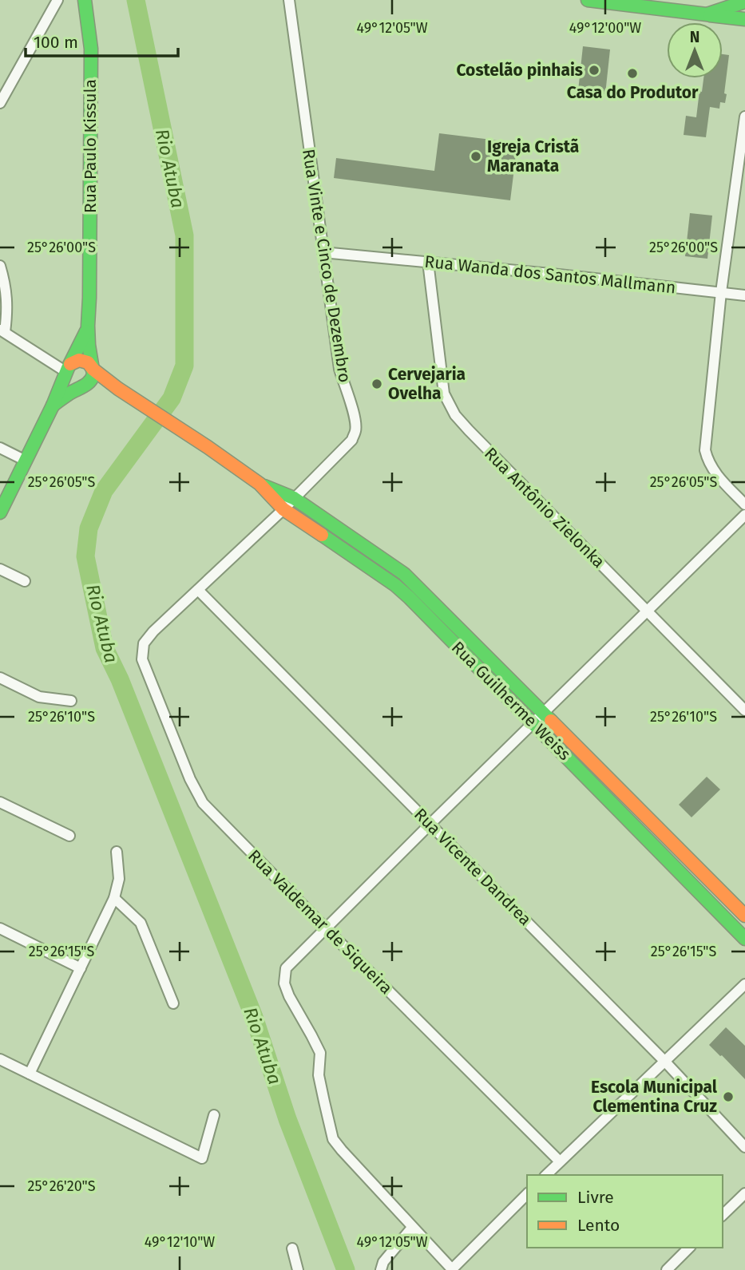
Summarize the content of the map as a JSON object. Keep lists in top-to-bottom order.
{
  "streets": {
    "main road": ["Rua Paulo Kissula", "Rua Guilherme Weiss"],
    "street": [
      "Rua Vinte e Cinco de Dezembro",
      "Rua Wanda dos Santos Mallmann",
      "Rua Antônio Zielonka",
      "Rua Vicente Dandrea",
      "Rua Valdemar de Siqueira"
    ]
  },
  "crossings": [
    ["Rua Paulo Kissula", "Rua Guilherme Weiss"],
    ["Rua Vinte e Cinco de Dezembro", "Rua Wanda dos Santos Mallmann"],
    ["Rua Vinte e Cinco de Dezembro", "Rua Guilherme Weiss"],
    ["Rua Vinte e Cinco de Dezembro", "Rua Vicente Dandrea"],
    ["Rua Vinte e Cinco de Dezembro", "Rua Valdemar de Siqueira"],
    ["Rua Wanda dos Santos Mallmann", "Rua Antônio Zielonka"]
  ],
  "water": ["Rio Atuba"],
  "places": [
    "Costelão pinhais",
    "Casa do Produtor",
    "Igreja Cristã Maranata",
    "Cervejaria Ovelha",
    "Escola Municipal Clementina Cruz"
  ],
  "legend": ["Livre", "Lento"],
  "scale_bar": "100 m",
  "north": "top",
  "coordinates": [
    "49°12'05\"W",
    "49°12'00\"W",
    "25°26'00\"S",
    "25°26'05\"S",
    "25°26'10\"S",
    "25°26'15\"S",
    "25°26'20\"S",
    "49°12'10\"W"
  ]
}
